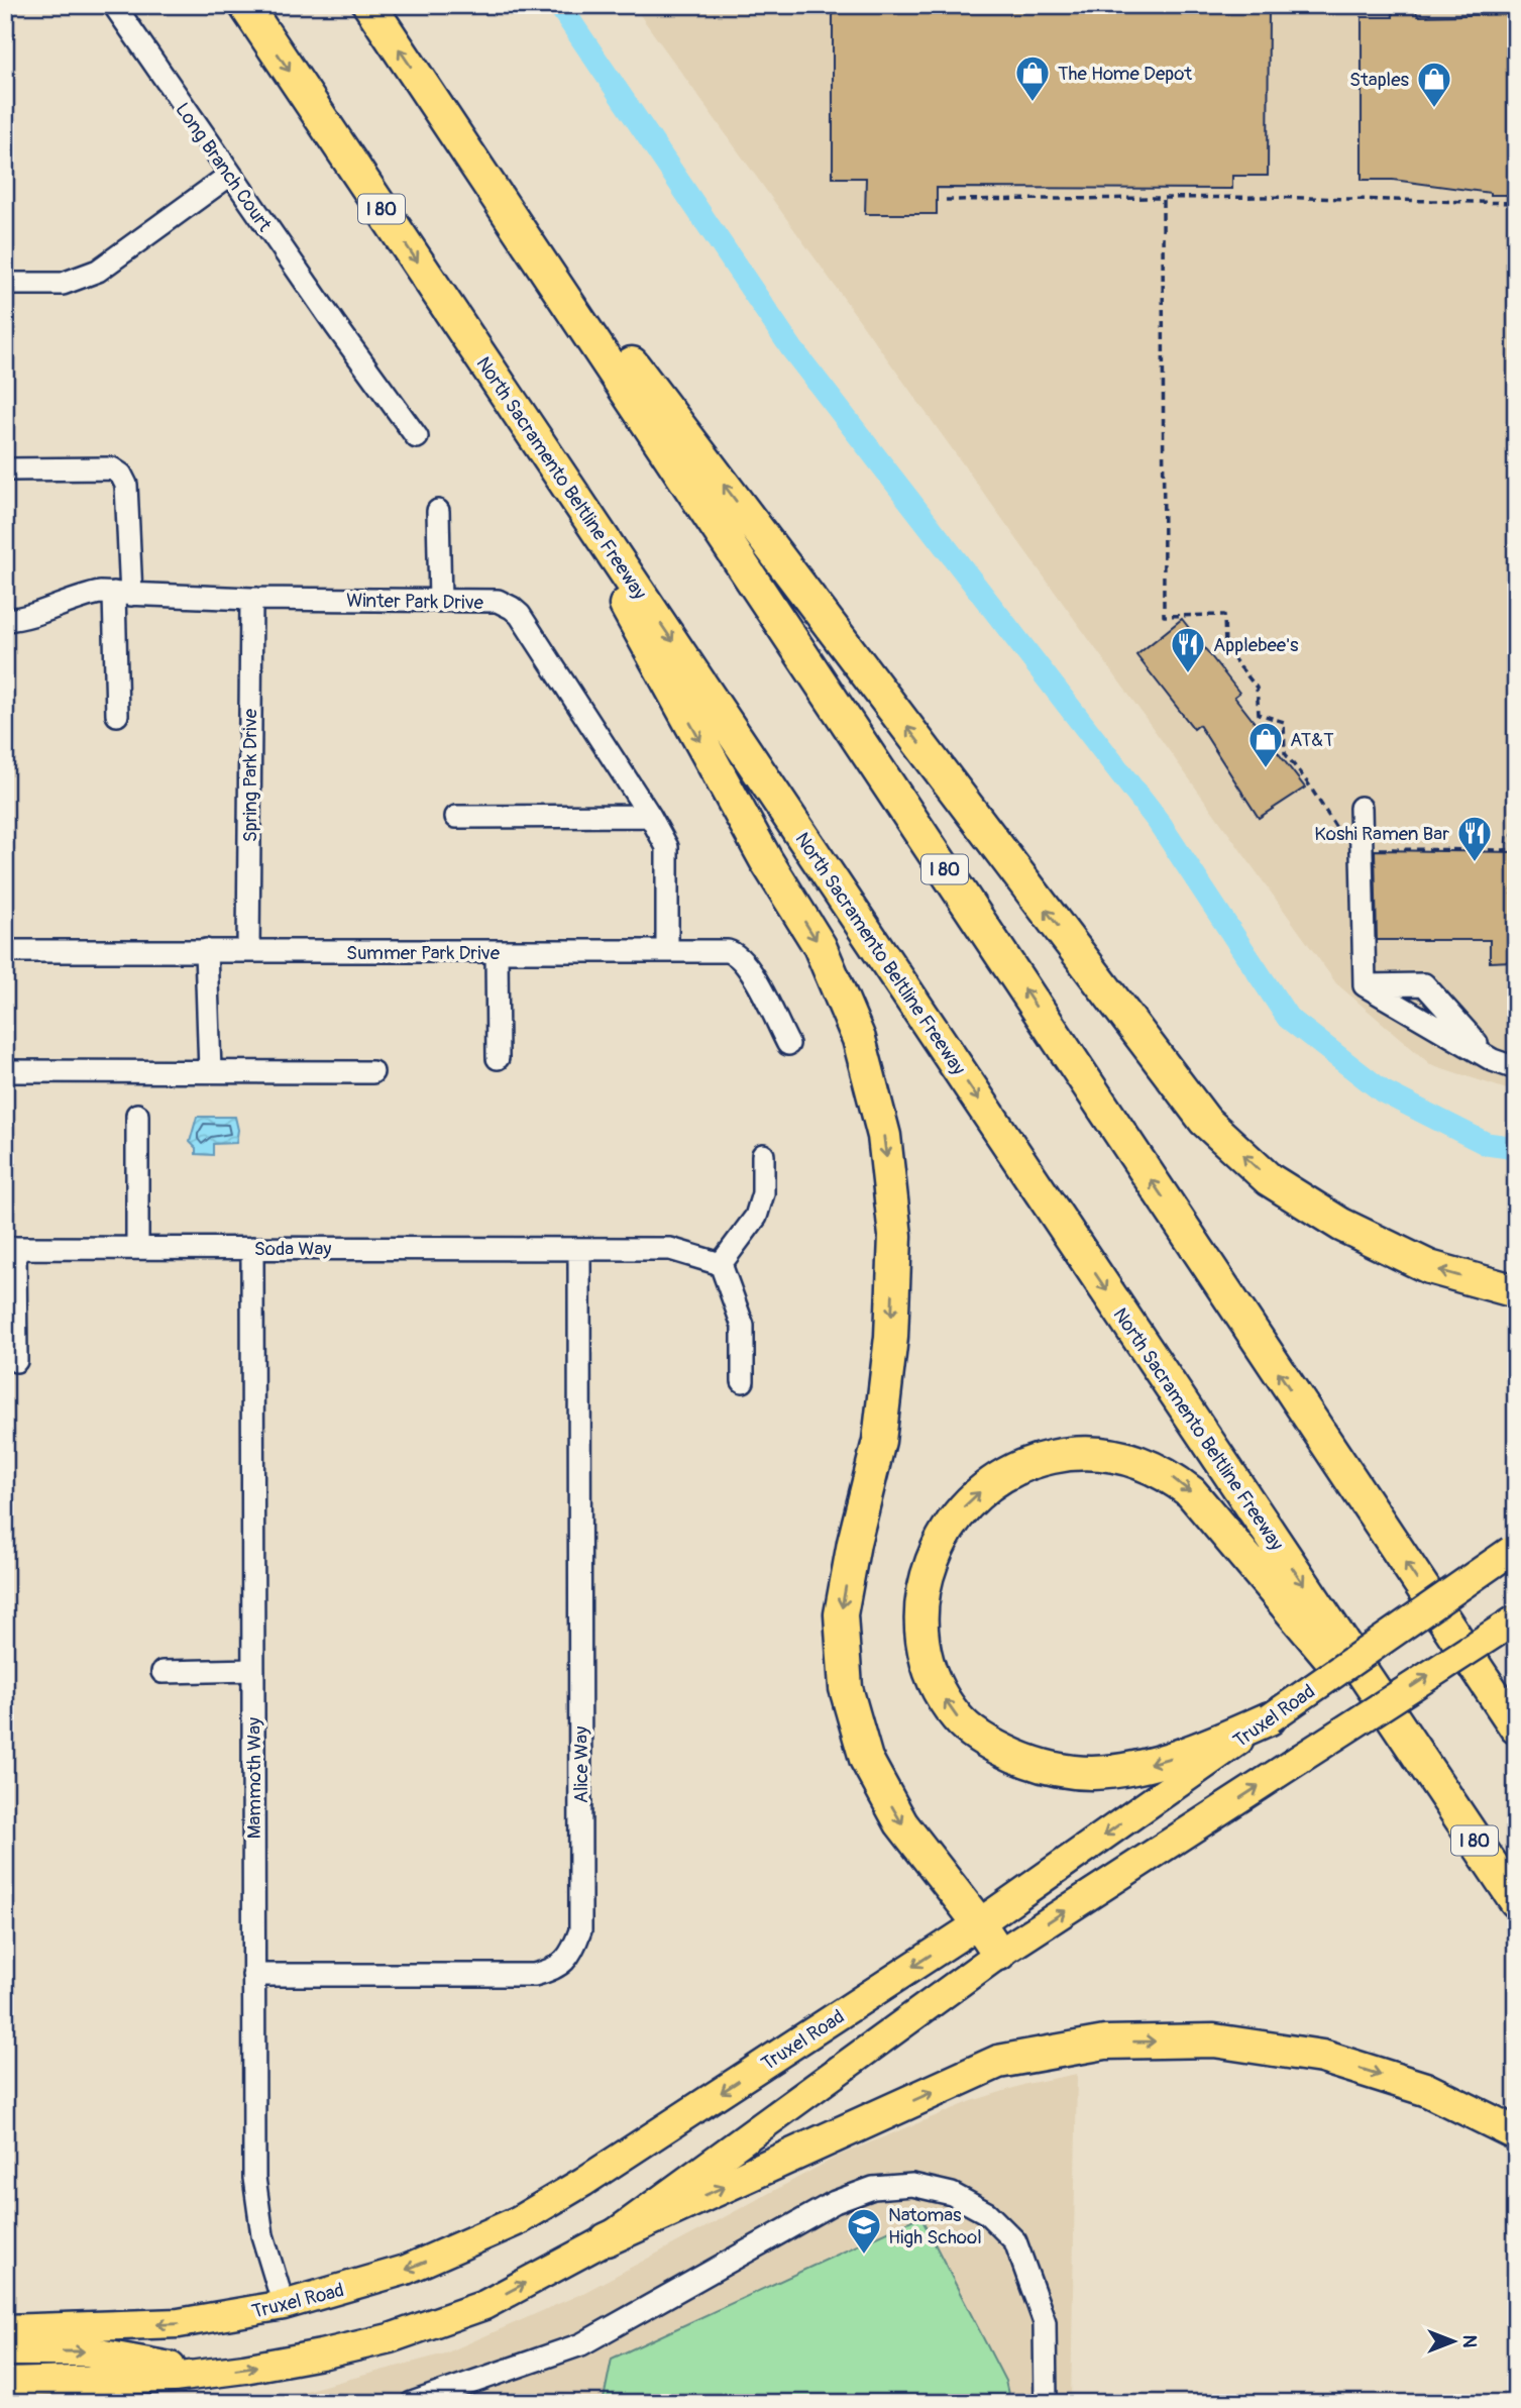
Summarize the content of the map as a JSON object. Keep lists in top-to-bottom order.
{
  "streets": {
    "highway": ["I 80", "North Sacramento Beltline Freeway"],
    "main road": ["Truxel Road"],
    "street": [
      "Long Branch Court",
      "Winter Park Drive",
      "Spring Park Drive",
      "Summer Park Drive",
      "Soda Way",
      "Alice Way",
      "Mammoth Way"
    ]
  },
  "crossings": [
    ["Winter Park Drive", "Spring Park Drive"],
    ["Winter Park Drive", "Summer Park Drive"],
    ["Spring Park Drive", "Summer Park Drive"],
    ["Soda Way", "Alice Way"],
    ["Soda Way", "Mammoth Way"],
    ["Truxel Road", "Mammoth Way"],
    ["Alice Way", "Mammoth Way"]
  ],
  "places": {
    "shop": ["The Home Depot", "Staples", "AT&T"],
    "restaurant": ["Applebee's", "Koshi Ramen Bar"],
    "school or university": ["Natomas High School"]
  },
  "north": "right"
}
